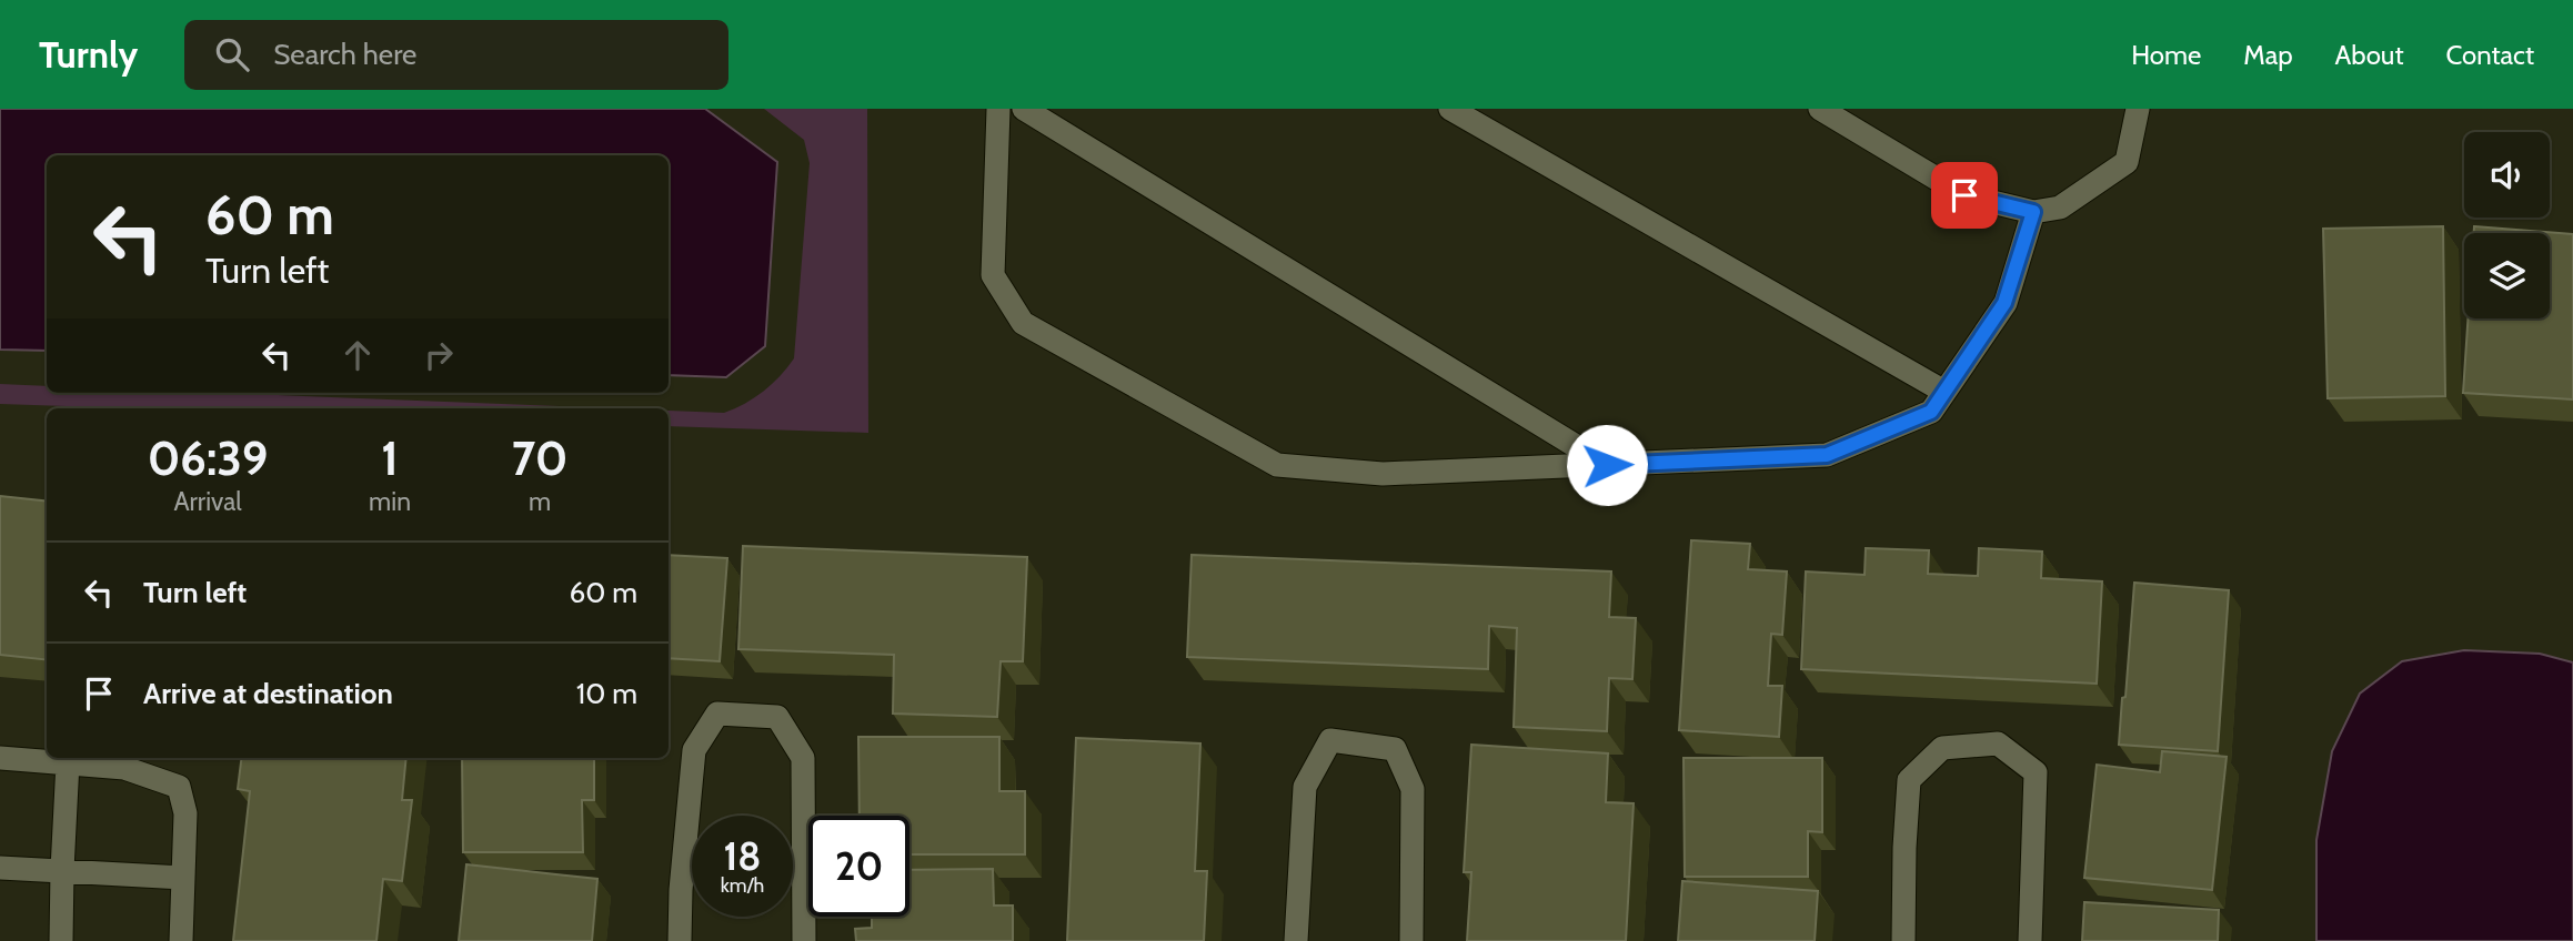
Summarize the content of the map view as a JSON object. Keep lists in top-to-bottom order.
{
  "page": {
    "header": "Turnly",
    "search": "Search here",
    "nav": [
      "Home",
      "Map",
      "About",
      "Contact"
    ],
    "turn": ["60 m", "Turn left"],
    "eta": [
      "06:39",
      "Arrival",
      "1",
      "min",
      "70",
      "m"
    ],
    "list": [
      {
        "name": "Turn left",
        "value": "60 m"
      },
      {
        "name": "Arrive at destination",
        "value": "10 m"
      }
    ],
    "speed": "18 km/h",
    "limit": "20"
  }
}
